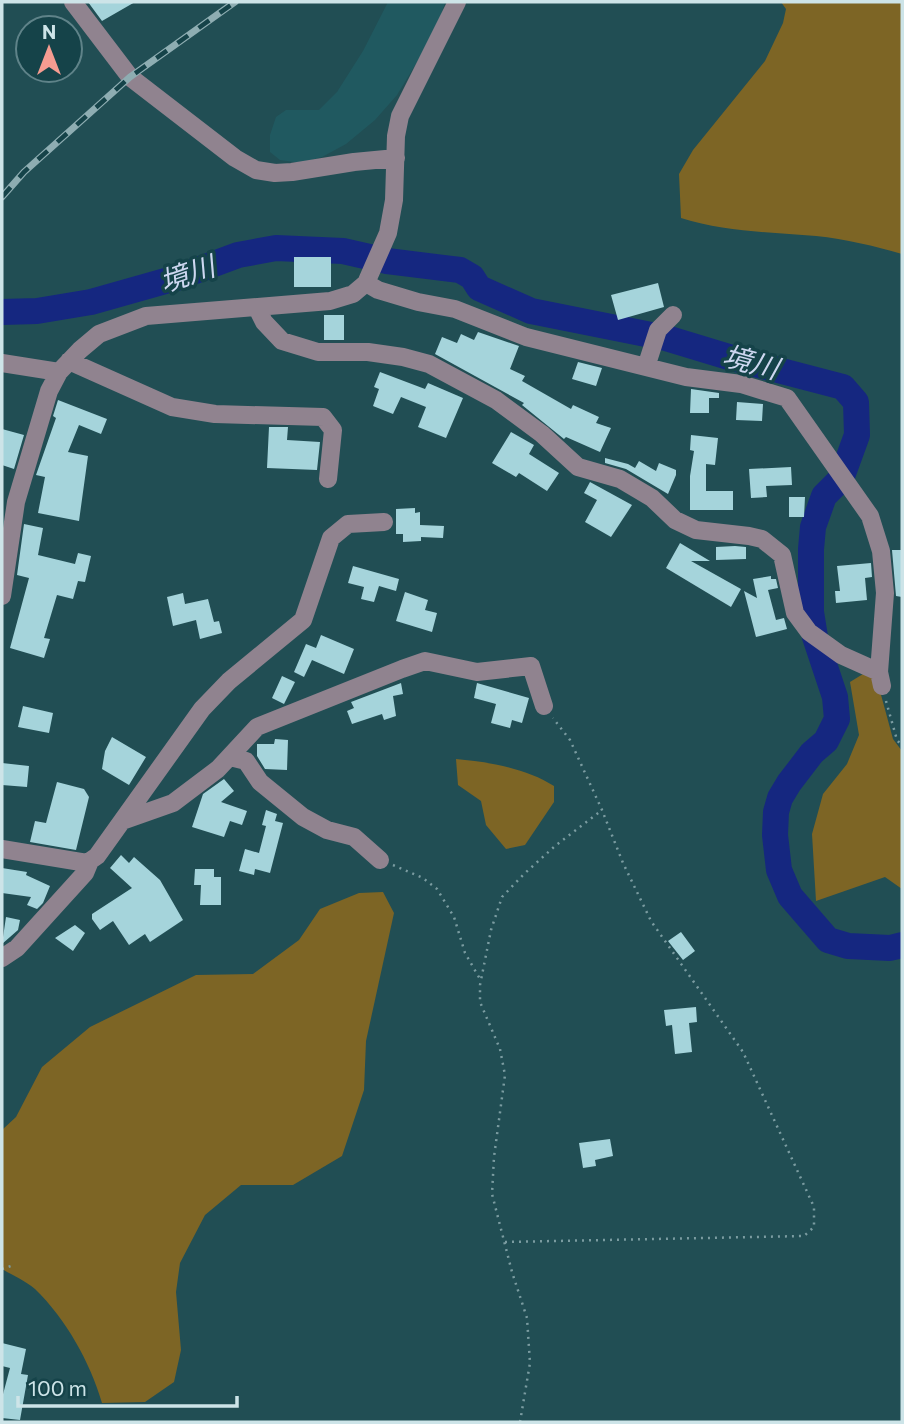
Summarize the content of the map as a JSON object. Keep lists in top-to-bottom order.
{
  "water": ["境川"],
  "scale_bar": "100 m",
  "north": "top"
}
